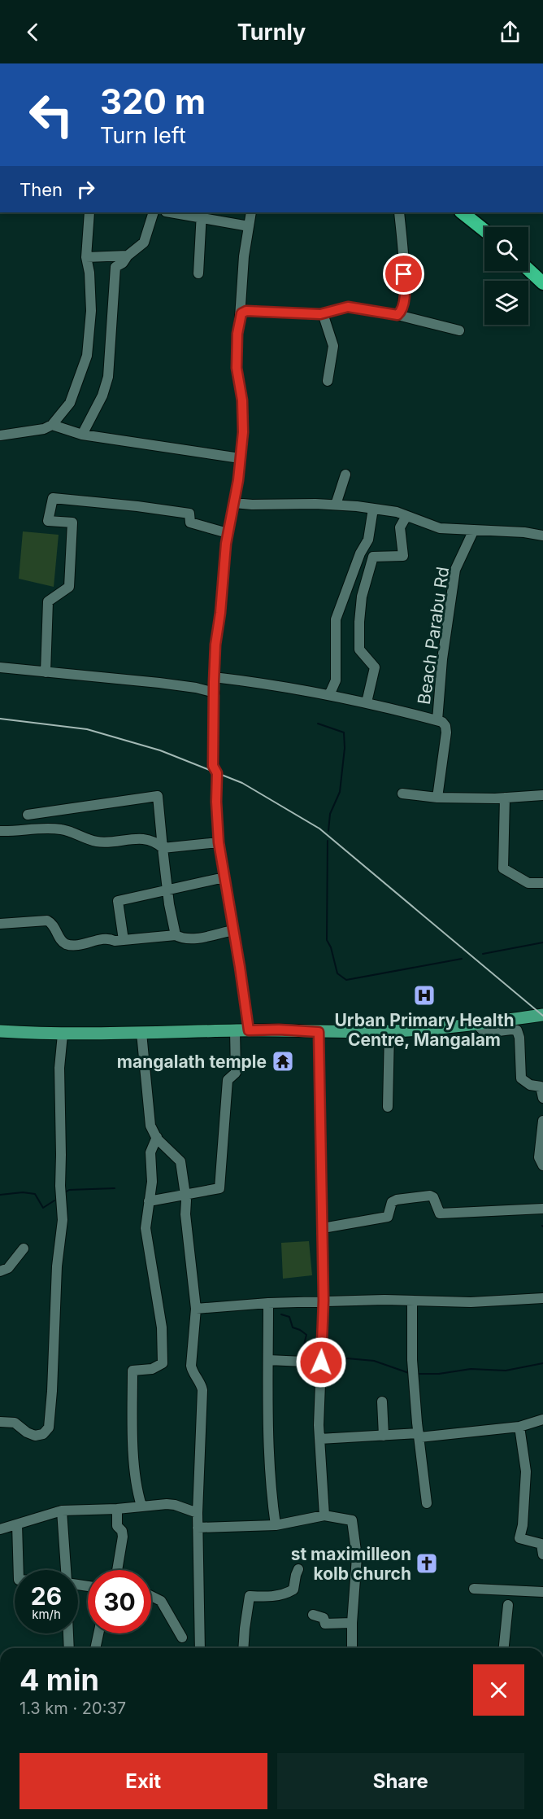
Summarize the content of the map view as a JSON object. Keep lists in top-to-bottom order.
{
  "streets": {
    "street": ["Beach Parabu Rd"]
  },
  "places": {
    "hospital": ["Urban Primary Health Centre, Mangalam"],
    "temple": ["mangalath temple"],
    "church": ["st maximilleon kolb church"]
  },
  "page": {
    "header": "Turnly",
    "turn": ["320 m", "Turn left"],
    "then": "Then",
    "speed": "26 km/h",
    "limit": "30",
    "heading": ["4 min", "1.3 km · 20:37"],
    "buttons": ["Exit", "Share"]
  }
}
